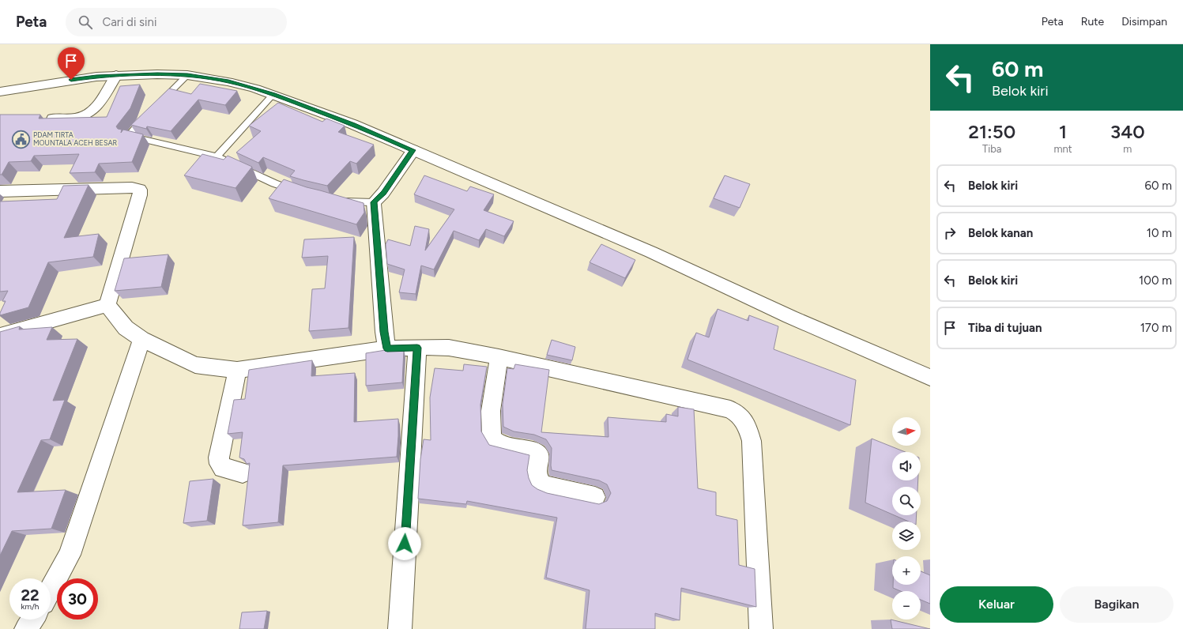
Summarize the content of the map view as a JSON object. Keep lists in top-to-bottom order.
{
  "places": {
    "public building": ["PDAM TIRTA MOUNTALA ACEH BESAR"]
  },
  "north": "right",
  "page": {
    "header": "Peta",
    "search": "Cari di sini",
    "nav": ["Peta", "Rute", "Disimpan"],
    "turn": ["60 m", "Belok kiri"],
    "eta": [
      "21:50",
      "Tiba",
      "1",
      "mnt",
      "340",
      "m"
    ],
    "list": [
      {
        "name": "Belok kiri",
        "value": "60 m"
      },
      {
        "name": "Belok kanan",
        "value": "10 m"
      },
      {
        "name": "Belok kiri",
        "value": "100 m"
      },
      {
        "name": "Tiba di tujuan",
        "value": "170 m"
      }
    ],
    "map_buttons": ["+", "−"],
    "speed": "22 km/h",
    "limit": "30",
    "buttons": ["Keluar", "Bagikan"]
  }
}
